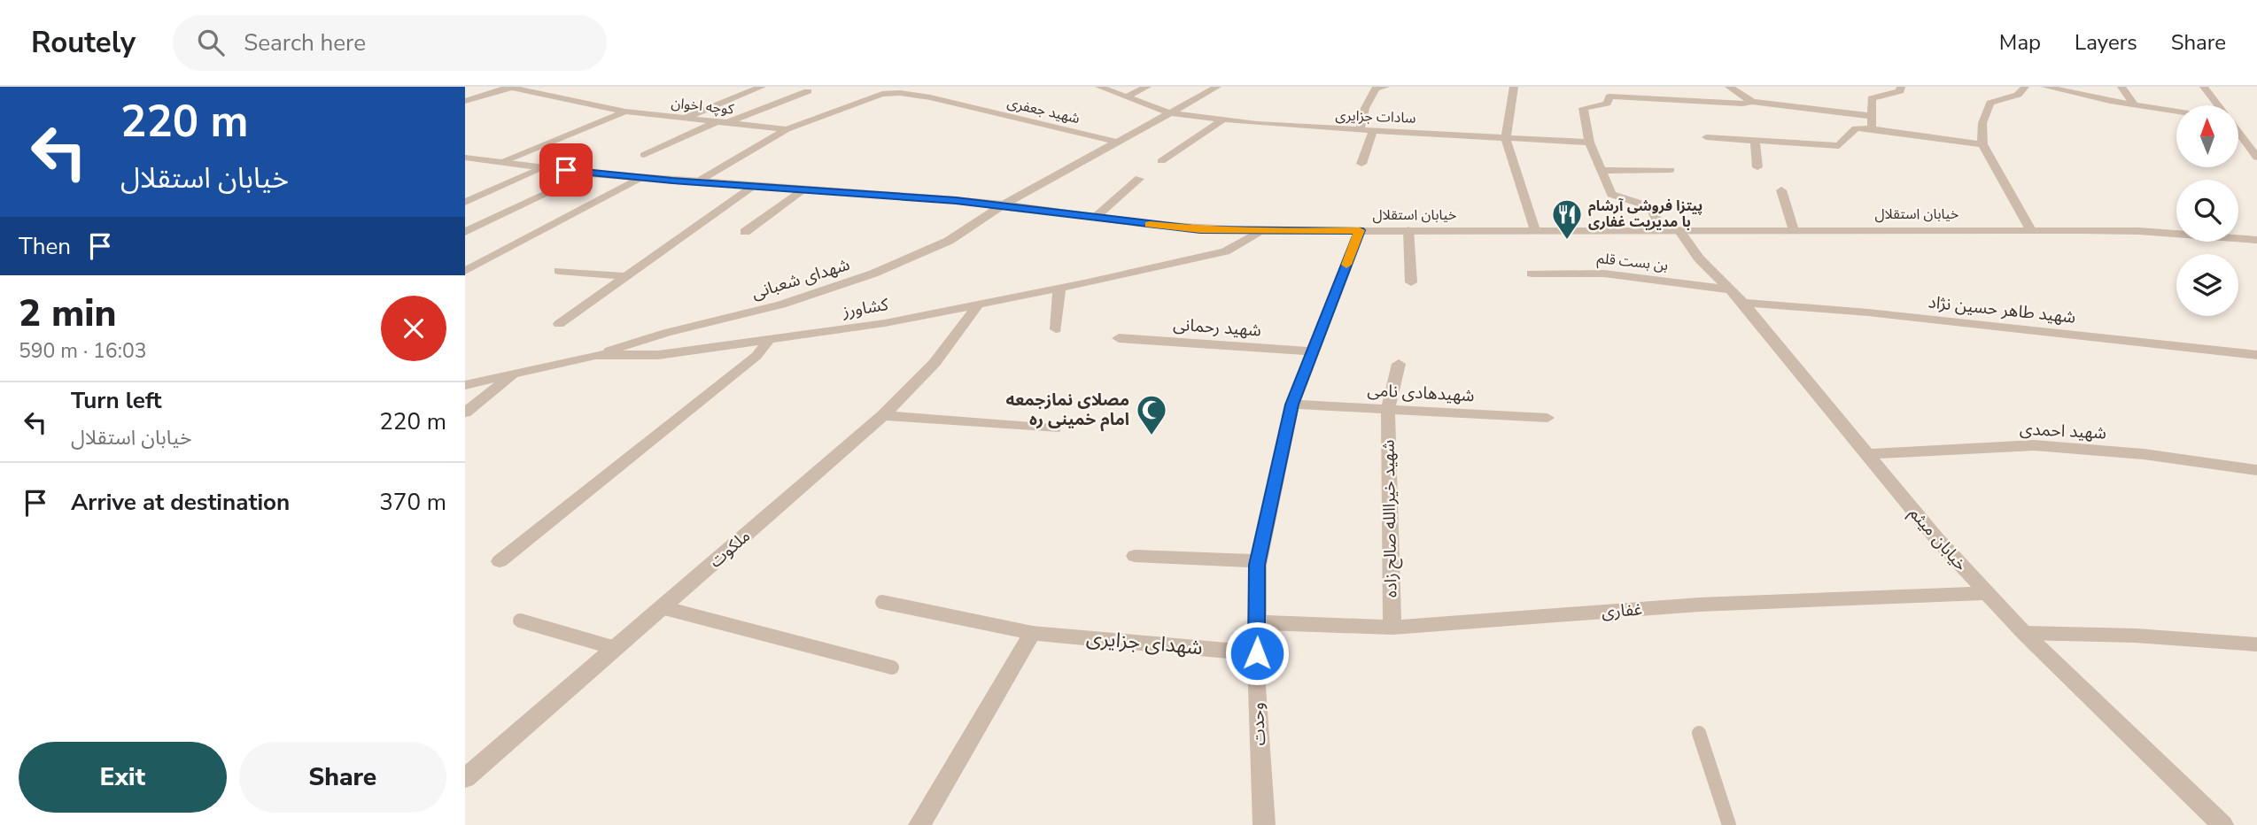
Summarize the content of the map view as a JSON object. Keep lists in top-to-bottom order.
{
  "streets": {
    "street": [
      "کوچه اخوان",
      "شهید جعفری",
      "سادات جزایری",
      "خیابان استقلال",
      "بن بست قلم",
      "شهدای شعبانی",
      "کشاورز",
      "شهید طاهر حسین نژاد",
      "شهید رحمانی",
      "شهیدهادی نامی",
      "شهید احمدی",
      "شهید خیراالله صالح زاده",
      "خیابان میثم",
      "ملکوت",
      "غفاری",
      "شهدای جزایری",
      "وحدت"
    ]
  },
  "crossings": [
    ["کوچه اخوان", "شهید جعفری"],
    ["شهید جعفری", "خیابان استقلال"],
    ["شهید جعفری", "شهدای شعبانی"],
    ["سادات جزایری", "شهدای شعبانی"],
    ["سادات جزایری", "خیابان میثم"],
    ["خیابان استقلال", "شهدای شعبانی"],
    ["خیابان استقلال", "کشاورز"],
    ["خیابان استقلال", "خیابان میثم"],
    ["خیابان استقلال", "وحدت"],
    ["بن بست قلم", "خیابان میثم"],
    ["شهدای شعبانی", "کشاورز"],
    ["کشاورز", "ملکوت"],
    ["شهید طاهر حسین نژاد", "خیابان میثم"],
    ["شهید رحمانی", "وحدت"],
    ["شهیدهادی نامی", "شهید خیراالله صالح زاده"],
    ["شهیدهادی نامی", "وحدت"],
    ["شهید احمدی", "خیابان میثم"],
    ["شهید خیراالله صالح زاده", "غفاری"],
    ["خیابان میثم", "غفاری"],
    ["غفاری", "وحدت"],
    ["شهدای جزایری", "وحدت"]
  ],
  "places": {
    "restaurant": ["پیتزا فروشی آرشام با مدیریت غفاری"],
    "mosque": ["مصلای نمازجمعه امام خمینی ره"]
  },
  "north": "top",
  "page": {
    "header": "Routely",
    "search": "Search here",
    "nav": ["Map", "Layers", "Share"],
    "turn": ["220 m", "خیابان استقلال"],
    "then": "Then",
    "heading": ["2 min", "590 m · 16:03"],
    "list": [
      {
        "name": "Turn left",
        "note": "خیابان استقلال",
        "value": "220 m"
      },
      {
        "name": "Arrive at destination",
        "value": "370 m"
      }
    ],
    "buttons": ["Exit", "Share"]
  }
}
